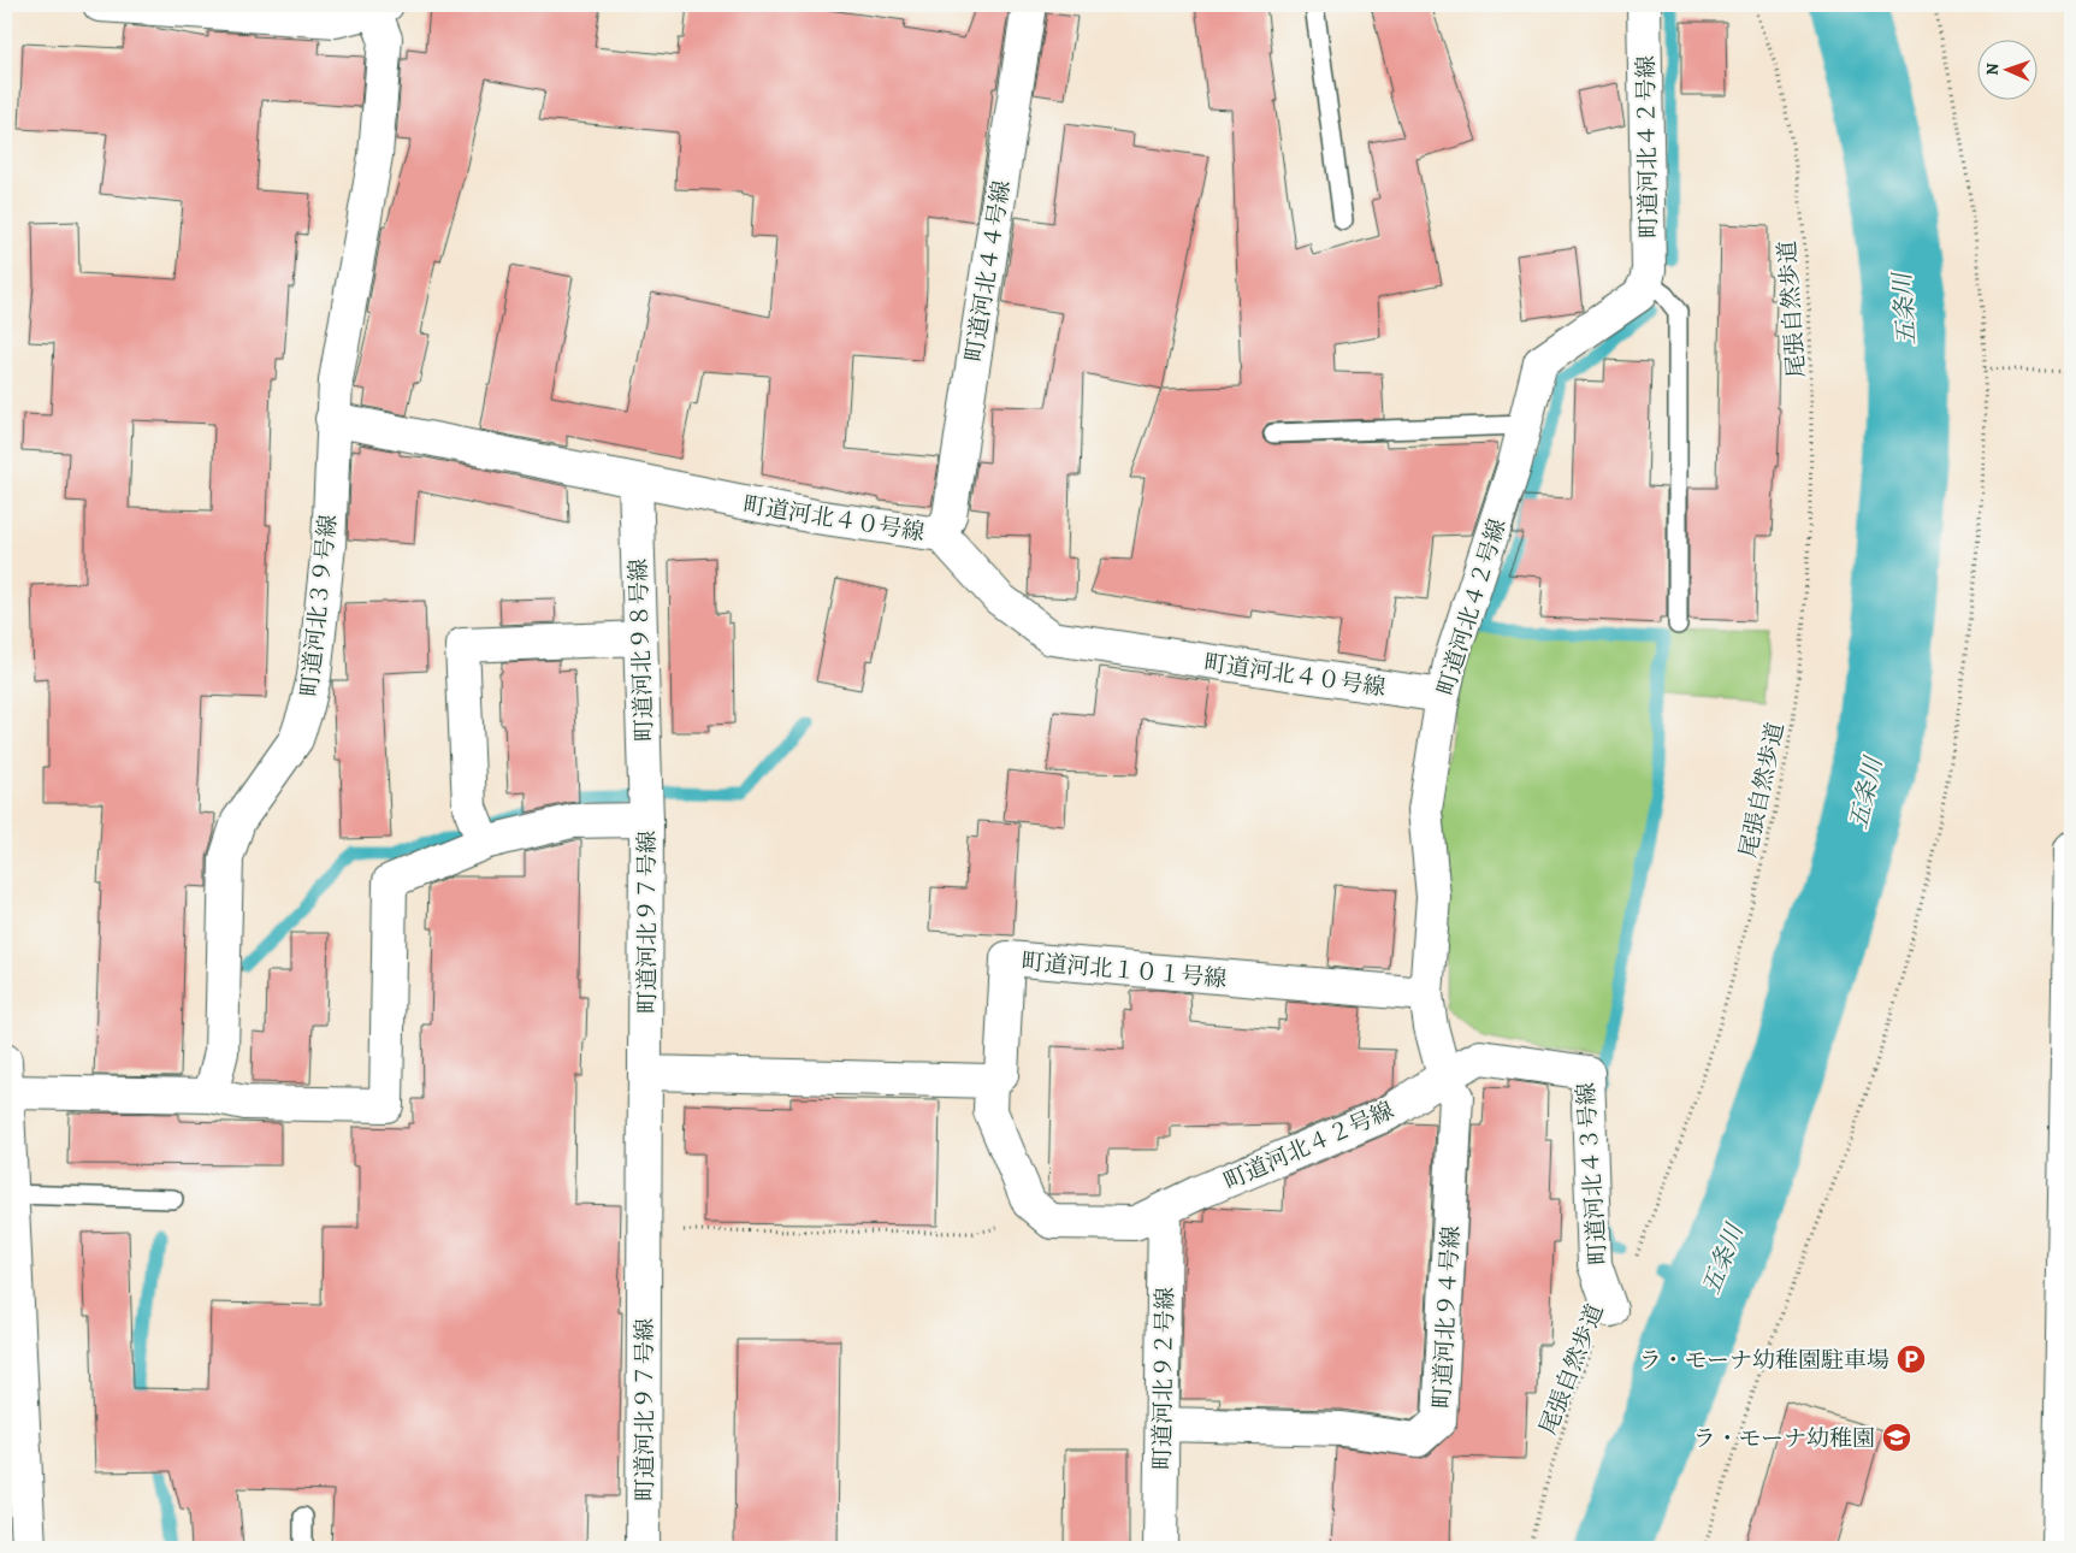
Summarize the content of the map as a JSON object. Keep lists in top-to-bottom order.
{
  "streets": {
    "street": [
      "町道河北４２号線",
      "町道河北４４号線",
      "町道河北４０号線",
      "町道河北３９号線",
      "町道河北９８号線",
      "町道河北９７号線",
      "町道河北１０１号線",
      "町道河北４３号線",
      "町道河北９４号線",
      "町道河北９２号線"
    ],
    "path": ["尾張自然歩道"]
  },
  "crossings": [
    ["町道河北４２号線", "町道河北４０号線"],
    ["町道河北４２号線", "町道河北１０１号線"],
    ["町道河北４２号線", "町道河北４３号線"],
    ["町道河北４２号線", "町道河北９４号線"],
    ["町道河北４２号線", "町道河北９２号線"],
    ["町道河北４４号線", "町道河北４０号線"],
    ["尾張自然歩道", "町道河北４３号線"],
    ["町道河北４０号線", "町道河北３９号線"],
    ["町道河北４０号線", "町道河北９８号線"],
    ["町道河北３９号線", "町道河北９７号線"],
    ["町道河北９８号線", "町道河北９７号線"],
    ["町道河北４３号線", "町道河北９４号線"],
    ["町道河北９４号線", "町道河北９２号線"]
  ],
  "water": ["五条川"],
  "places": {
    "parking": ["ラ・モーナ幼稚園駐車場"],
    "school or university": ["ラ・モーナ幼稚園"]
  },
  "north": "left"
}
